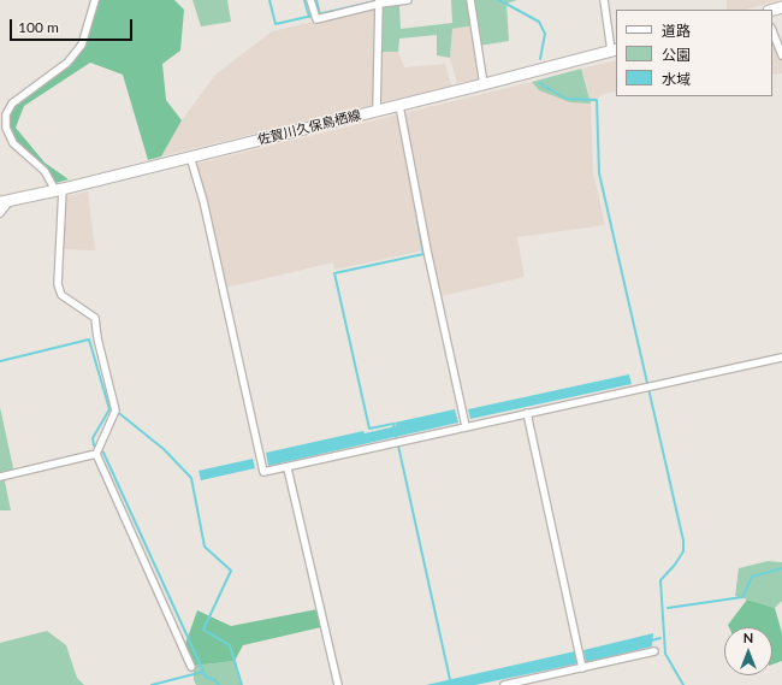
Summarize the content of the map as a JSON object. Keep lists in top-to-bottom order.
{
  "streets": {
    "main road": ["佐賀川久保鳥栖線"]
  },
  "legend": ["道路", "公園", "水域"],
  "scale_bar": "100 m",
  "north": "top"
}
